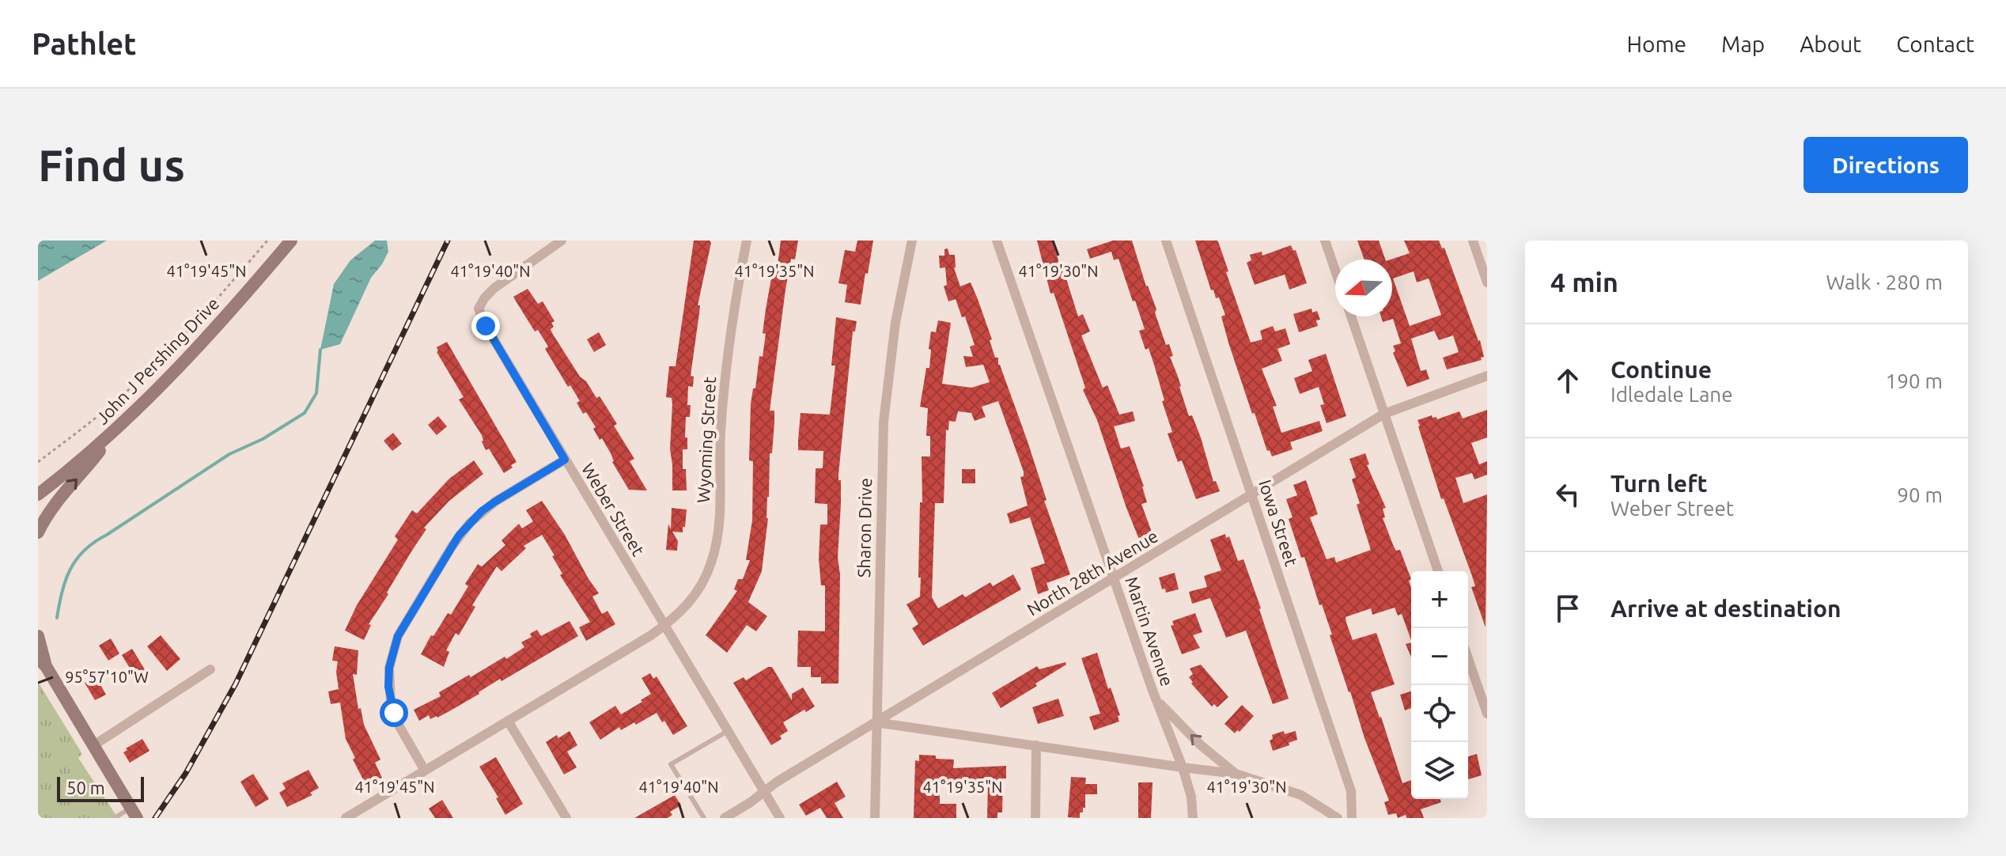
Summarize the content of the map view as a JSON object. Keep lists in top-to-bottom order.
{
  "streets": {
    "main road": ["John J Pershing Drive"],
    "street": [
      "Wyoming Street",
      "Weber Street",
      "Iowa Street",
      "Sharon Drive",
      "North 28th Avenue",
      "Martin Avenue"
    ]
  },
  "crossings": [
    ["Wyoming Street", "Weber Street"],
    ["Weber Street", "North 28th Avenue"],
    ["Iowa Street", "North 28th Avenue"],
    ["Sharon Drive", "North 28th Avenue"],
    ["North 28th Avenue", "Martin Avenue"]
  ],
  "scale_bar": "50 m",
  "north": "left",
  "page": {
    "header": "Pathlet",
    "nav": [
      "Home",
      "Map",
      "About",
      "Contact"
    ],
    "buttons": "Directions",
    "title": "Find us",
    "heading": ["4 min", "Walk · 280 m"],
    "list": [
      ["Continue", "Idledale Lane", "190 m"],
      ["Turn left", "Weber Street", "90 m"],
      "Arrive at destination"
    ],
    "map_buttons": ["+", "−"],
    "scale": "50 m"
  },
  "coordinates": [
    "41°19'45\"N",
    "41°19'40\"N",
    "41°19'35\"N",
    "41°19'30\"N",
    "95°57'10\"W"
  ]
}
